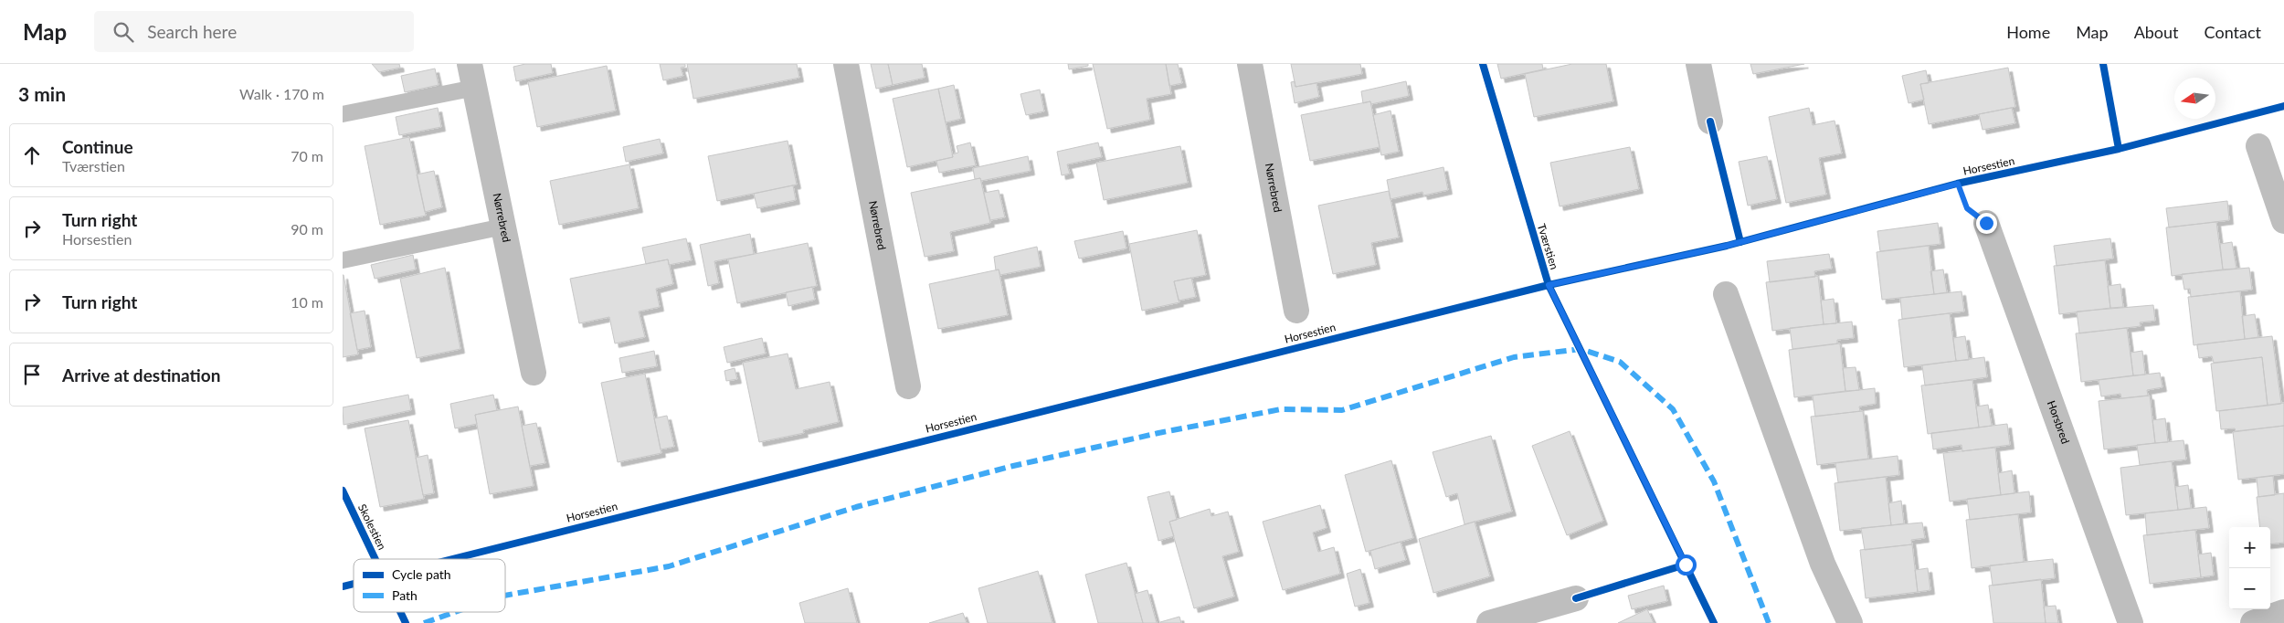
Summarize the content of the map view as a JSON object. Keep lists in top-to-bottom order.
{
  "streets": {
    "street": ["Nørrebred", "Horsbred"],
    "cycle path": ["Horsestien", "Tværstien", "Skolestien"]
  },
  "legend": ["Cycle path", "Path"],
  "north": "left",
  "page": {
    "header": "Map",
    "search": "Search here",
    "nav": [
      "Home",
      "Map",
      "About",
      "Contact"
    ],
    "heading": ["3 min", "Walk · 170 m"],
    "list": [
      ["Continue", "Tværstien", "70 m"],
      ["Turn right", "Horsestien", "90 m"],
      ["Turn right", "10 m"],
      "Arrive at destination"
    ],
    "map_buttons": ["+", "−"]
  }
}
